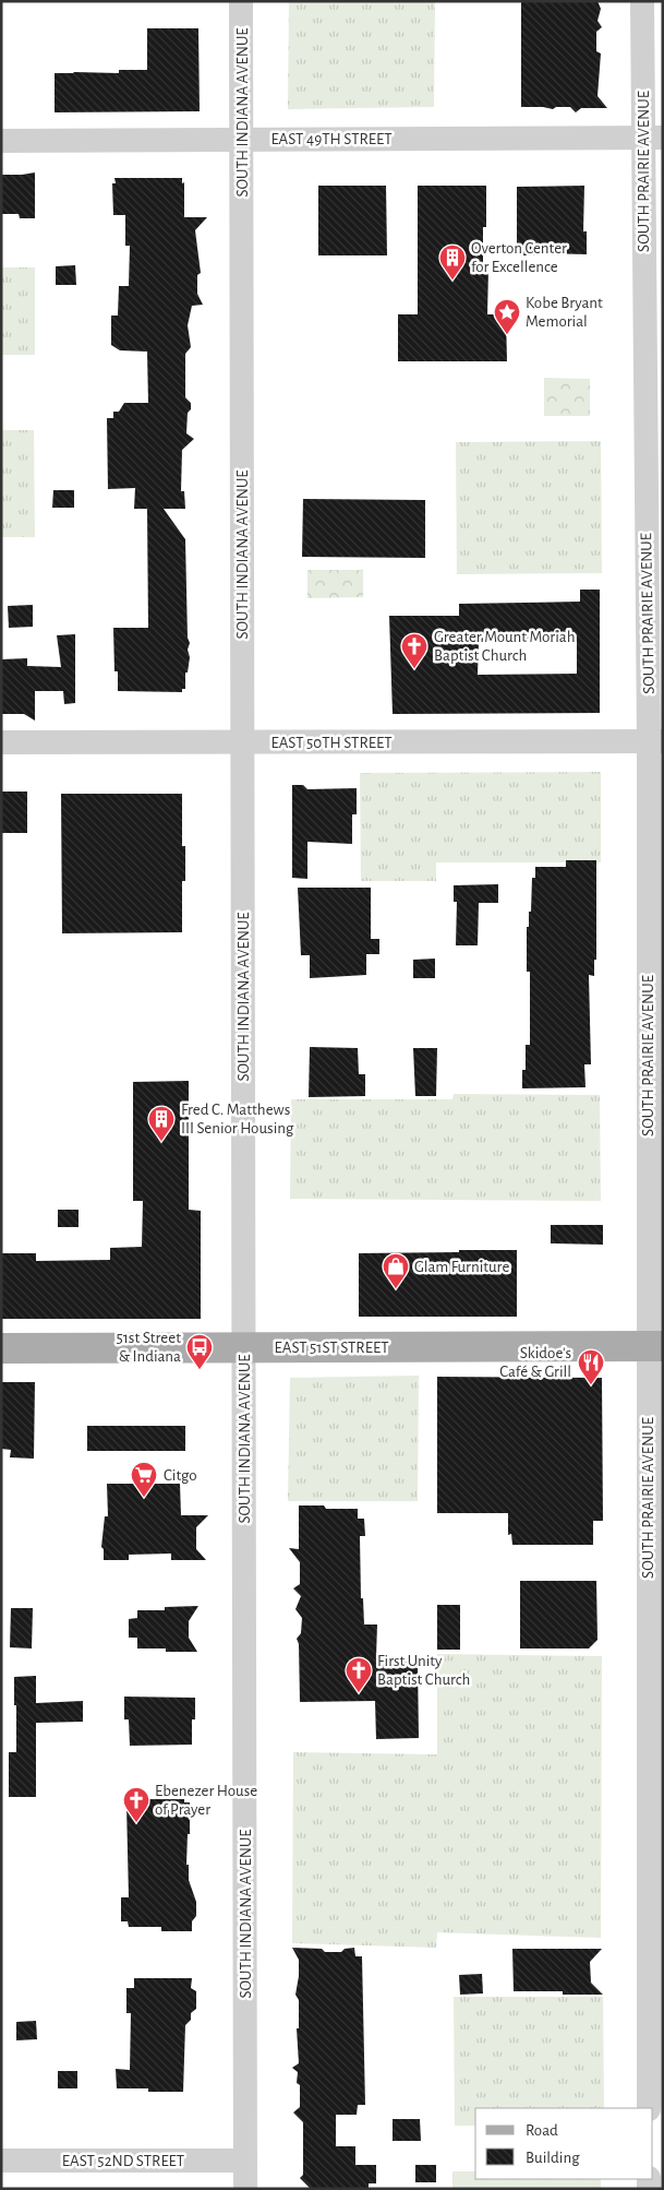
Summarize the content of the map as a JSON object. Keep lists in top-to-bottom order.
{
  "streets": {
    "main road": ["EAST 51ST STREET"],
    "street": [
      "SOUTH INDIANA AVENUE",
      "EAST 49TH STREET",
      "SOUTH PRAIRIE AVENUE",
      "EAST 50TH STREET",
      "EAST 52ND STREET"
    ]
  },
  "crossings": [
    ["SOUTH INDIANA AVENUE", "EAST 49TH STREET"],
    ["SOUTH INDIANA AVENUE", "EAST 50TH STREET"],
    ["SOUTH INDIANA AVENUE", "EAST 51ST STREET"],
    ["SOUTH INDIANA AVENUE", "EAST 52ND STREET"],
    ["EAST 49TH STREET", "SOUTH PRAIRIE AVENUE"],
    ["SOUTH PRAIRIE AVENUE", "EAST 50TH STREET"],
    ["SOUTH PRAIRIE AVENUE", "EAST 51ST STREET"]
  ],
  "places": {
    "building": ["Overton Center for Excellence", "Fred C. Matthews III Senior Housing"],
    "place": ["Kobe Bryant Memorial"],
    "church": ["Greater Mount Moriah Baptist Church", "First Unity Baptist Church", "Ebenezer House of Prayer"],
    "shop": ["Glam Furniture"],
    "bus stop": ["51st Street & Indiana"],
    "restaurant": ["Skidoe's Café & Grill"],
    "supermarket": ["Citgo"]
  },
  "legend": ["Road", "Building"]
}
